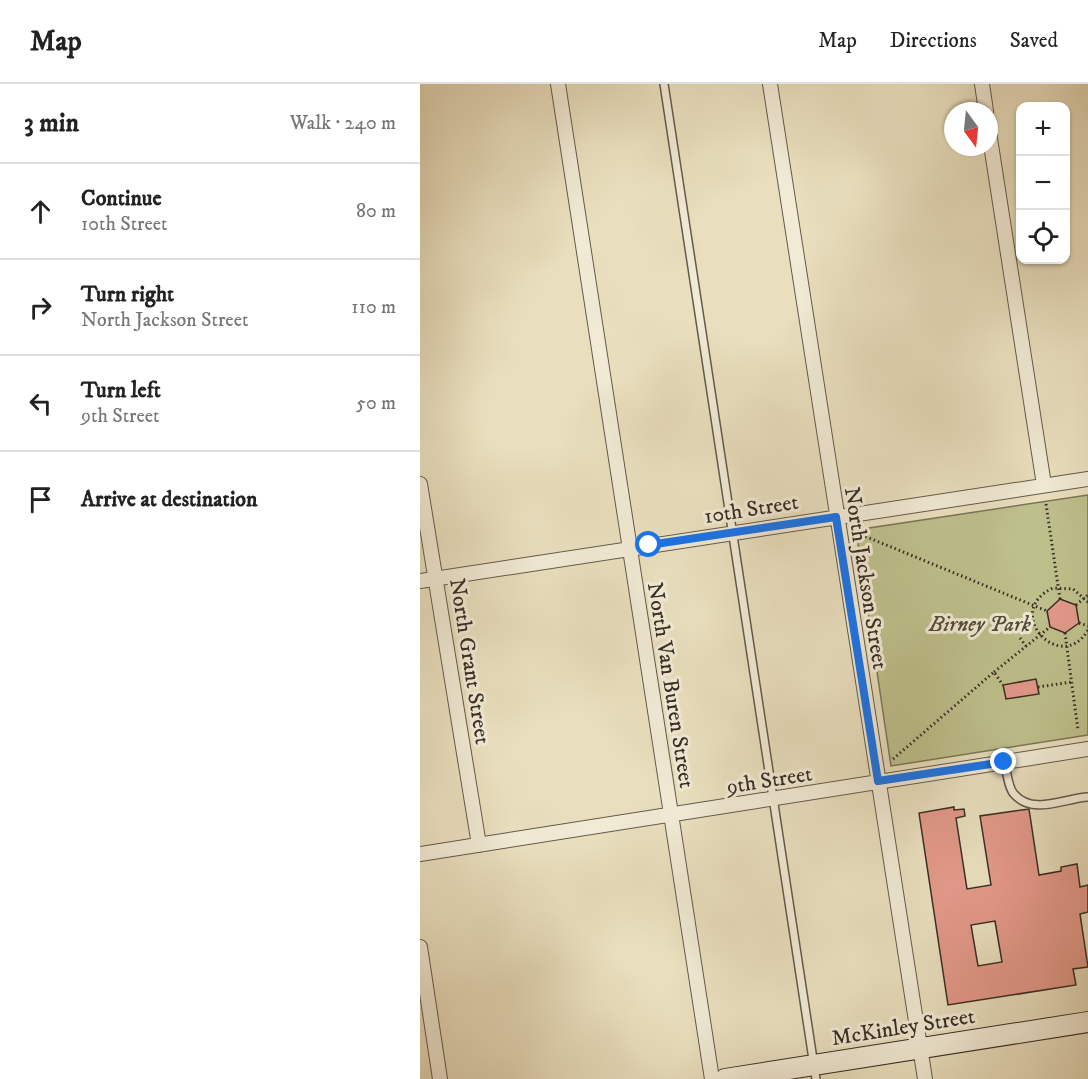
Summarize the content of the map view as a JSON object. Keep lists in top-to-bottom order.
{
  "streets": {
    "street": [
      "10th Street",
      "North Jackson Street",
      "North Grant Street",
      "North Van Buren Street",
      "9th Street",
      "McKinley Street"
    ]
  },
  "crossings": [
    ["10th Street", "North Jackson Street"],
    ["10th Street", "North Grant Street"],
    ["10th Street", "North Van Buren Street"],
    ["North Jackson Street", "9th Street"],
    ["North Jackson Street", "McKinley Street"],
    ["North Grant Street", "9th Street"],
    ["North Van Buren Street", "9th Street"]
  ],
  "parks": ["Birney Park"],
  "north": "bottom",
  "page": {
    "header": "Map",
    "nav": ["Map", "Directions", "Saved"],
    "heading": ["3 min", "Walk · 240 m"],
    "map_buttons": ["+", "−"],
    "list": [
      ["Continue", "10th Street", "80 m"],
      ["Turn right", "North Jackson Street", "110 m"],
      ["Turn left", "9th Street", "50 m"],
      "Arrive at destination"
    ]
  }
}
